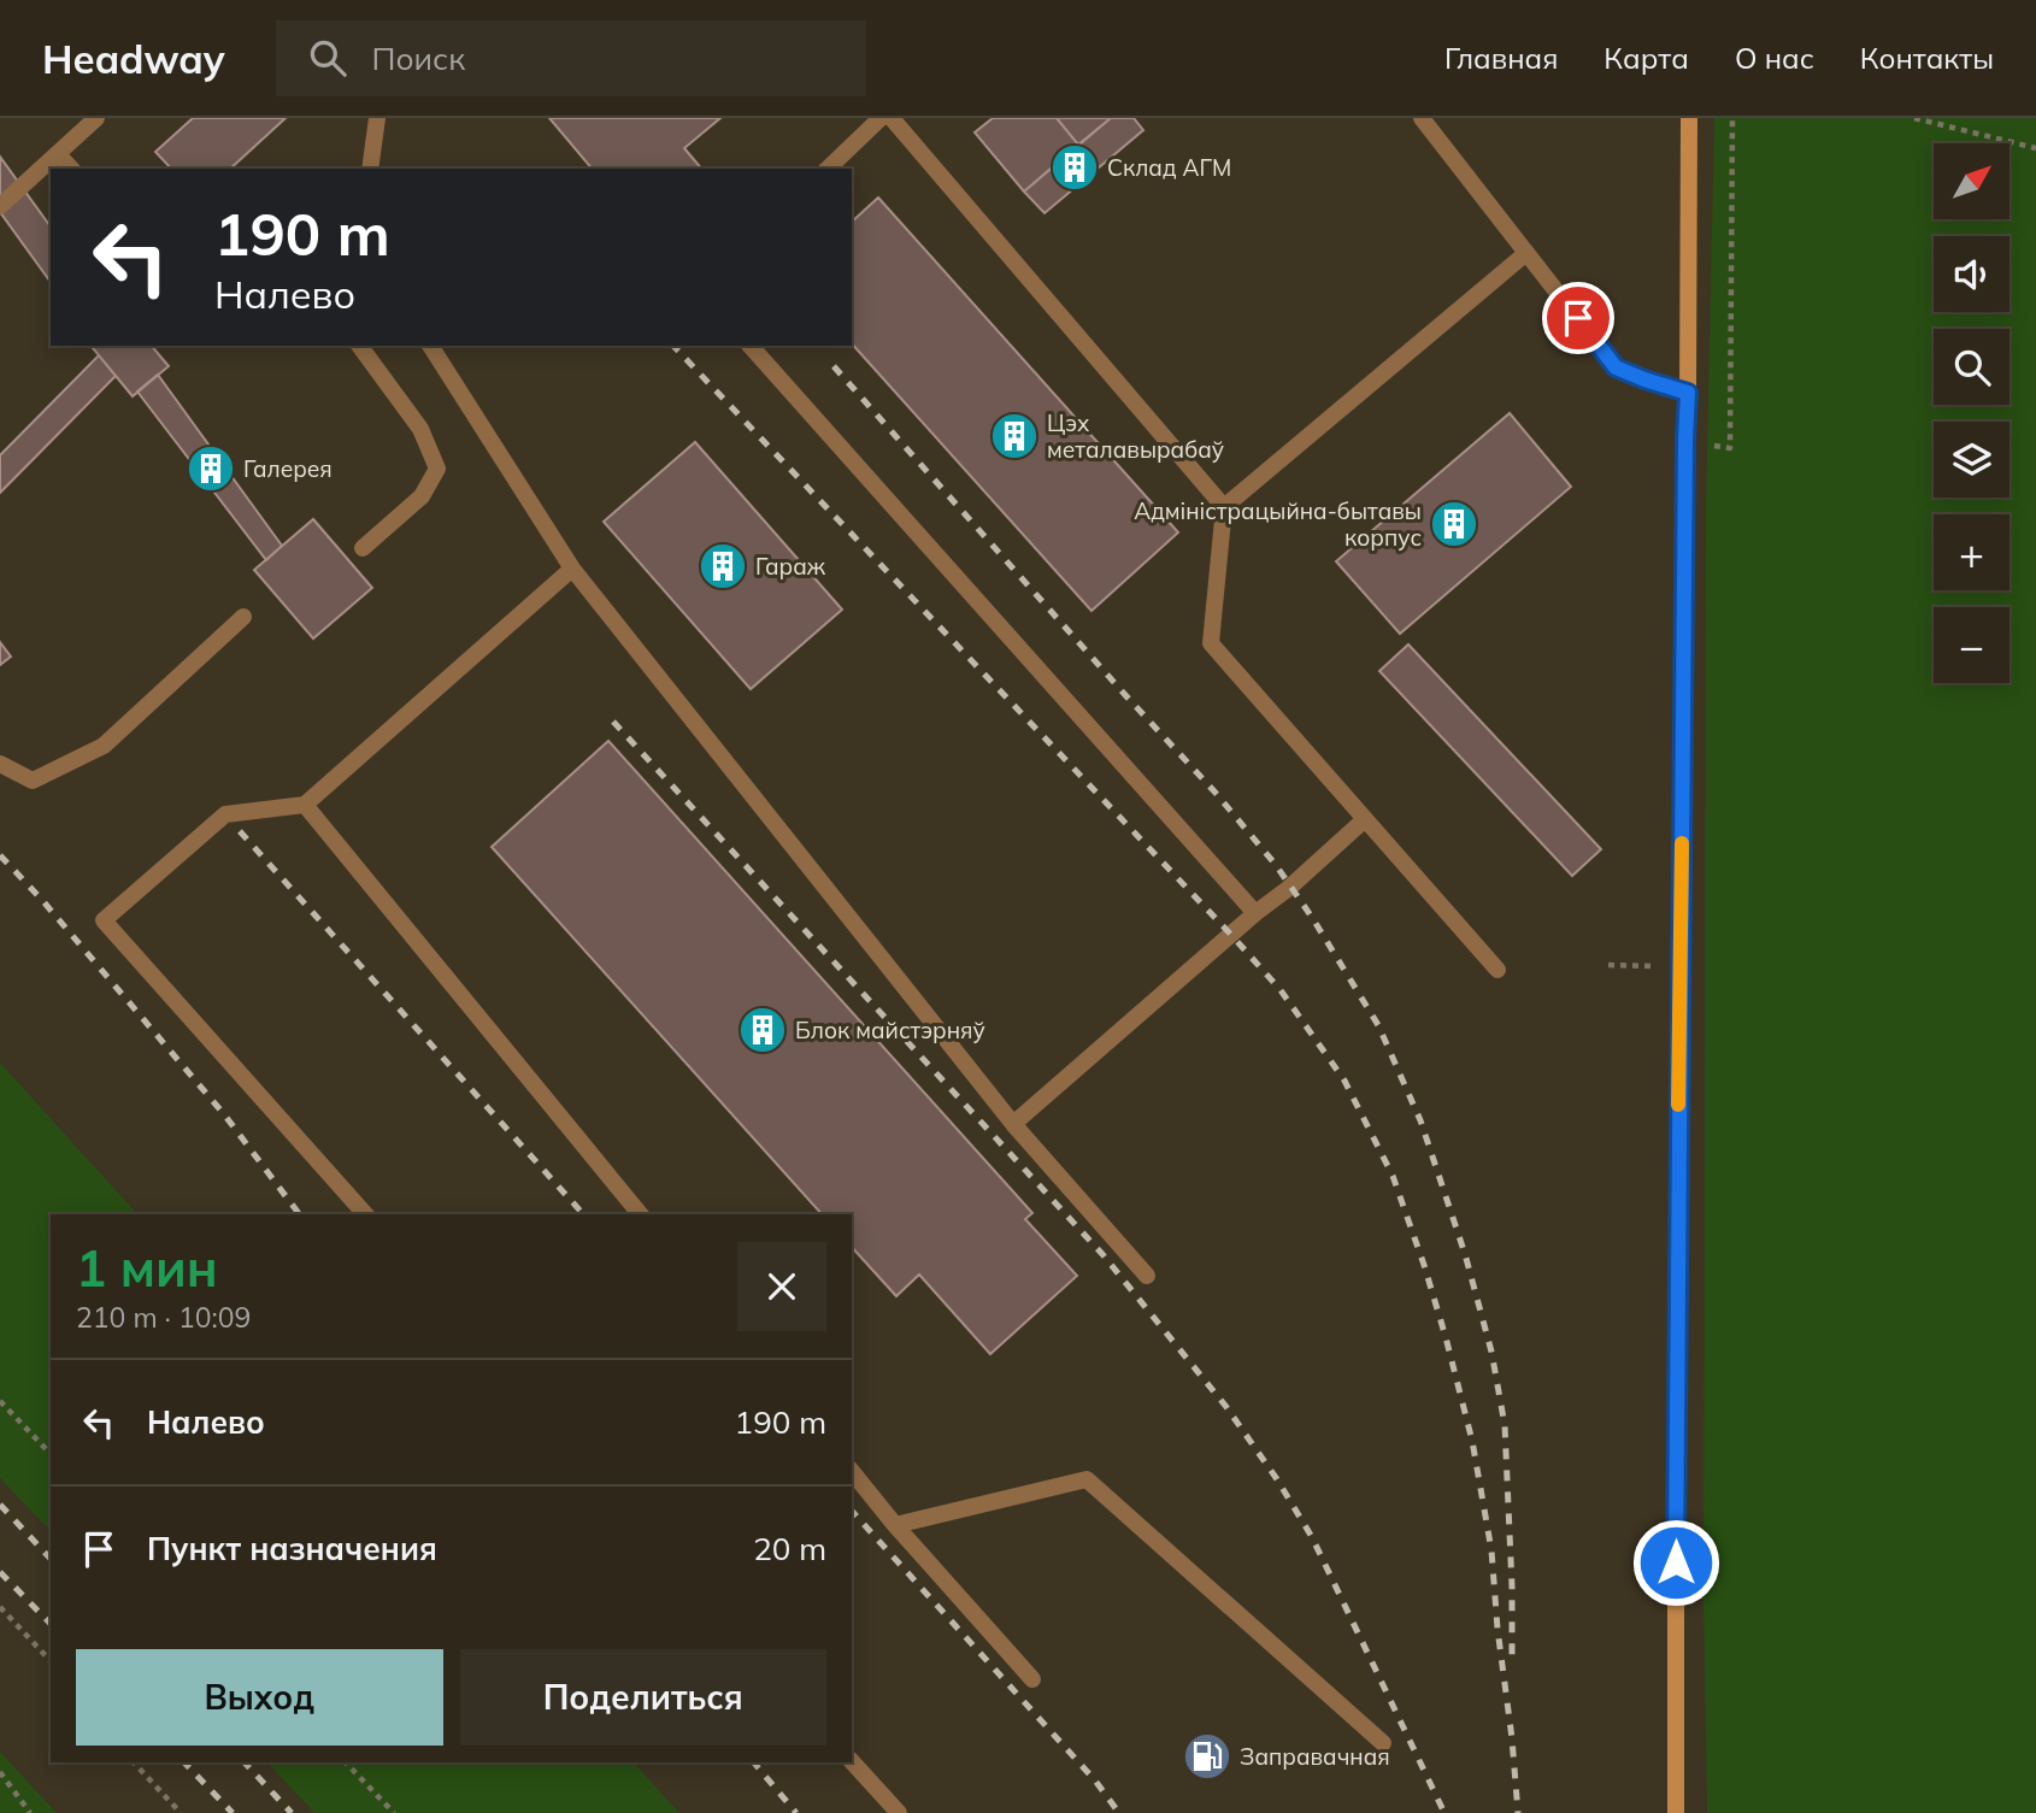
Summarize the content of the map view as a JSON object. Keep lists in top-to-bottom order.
{
  "places": {
    "building": [
      "Склад АГМ",
      "Цэх металавырабаў",
      "Галерея",
      "Адміністрацыйна-бытавы корпус",
      "Гараж",
      "Блок майстэрняў"
    ],
    "fuel station": ["Заправачная"]
  },
  "north": "top right",
  "page": {
    "header": "Headway",
    "search": "Поиск",
    "nav": [
      "Главная",
      "Карта",
      "О нас",
      "Контакты"
    ],
    "map_buttons": ["+", "−"],
    "turn": ["190 m", "Налево"],
    "heading": ["1 мин", "210 m · 10:09"],
    "list": [
      {
        "name": "Налево",
        "value": "190 m"
      },
      {
        "name": "Пункт назначения",
        "value": "20 m"
      }
    ],
    "buttons": ["Выход", "Поделиться"]
  }
}
